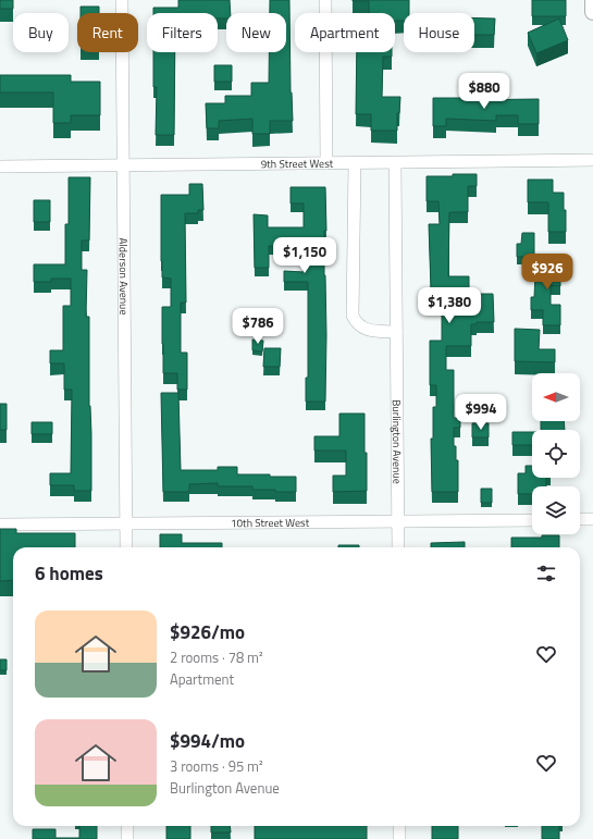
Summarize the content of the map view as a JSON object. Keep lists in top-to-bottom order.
{
  "streets": {
    "street": [
      "9th Street West",
      "Alderson Avenue",
      "Burlington Avenue",
      "10th Street West"
    ]
  },
  "crossings": [
    ["9th Street West", "Alderson Avenue"],
    ["9th Street West", "Burlington Avenue"],
    ["Alderson Avenue", "10th Street West"],
    ["Burlington Avenue", "10th Street West"]
  ],
  "north": "left",
  "page": {
    "chip": [
      "Buy",
      "Rent",
      "Filters",
      "New",
      "Apartment",
      "House"
    ],
    "price": [
      "$880",
      "$1,150",
      "$926",
      "$1,380",
      "$786",
      "$994"
    ],
    "heading": "6 homes",
    "list": [
      {
        "name": "$926/mo",
        "note": "2 rooms · 78 m² · Apartment"
      },
      {
        "name": "$994/mo",
        "note": "3 rooms · 95 m² · Burlington Avenue"
      }
    ]
  }
}
